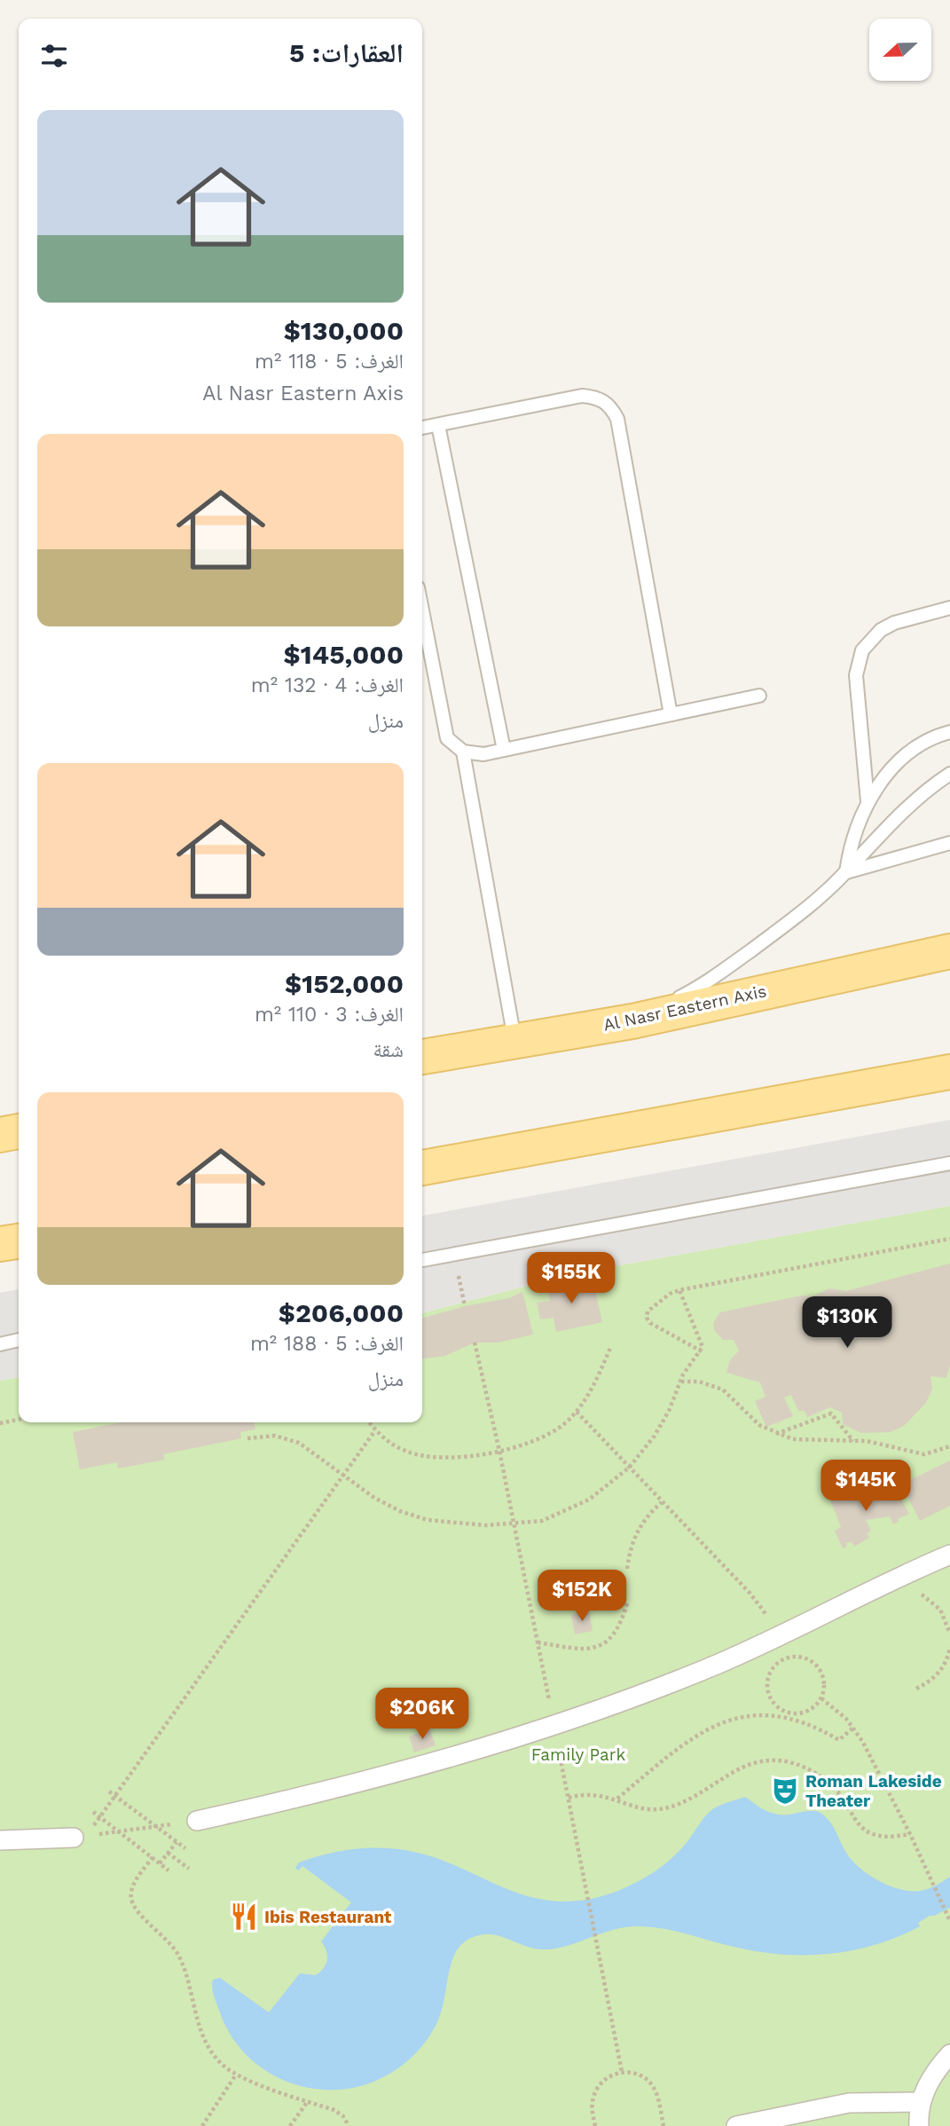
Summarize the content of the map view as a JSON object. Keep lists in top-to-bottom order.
{
  "streets": {
    "main road": ["Al Nasr Eastern Axis"]
  },
  "parks": ["Family Park"],
  "places": {
    "theatre": ["Roman Lakeside Theater"],
    "restaurant": ["Ibis Restaurant"]
  },
  "north": "left",
  "page": {
    "heading": "العقارات: 5",
    "list": [
      {
        "name": "$130,000",
        "note": "الغرف: 5 · 118 m² · Al Nasr Eastern Axis"
      },
      {
        "name": "$145,000",
        "note": "الغرف: 4 · 132 m² · منزل"
      },
      {
        "name": "$152,000",
        "note": "الغرف: 3 · 110 m² · شقة"
      },
      {
        "name": "$206,000",
        "note": "الغرف: 5 · 188 m² · منزل"
      }
    ],
    "price": [
      "$155K",
      "$130K",
      "$145K",
      "$152K",
      "$206K"
    ]
  }
}
